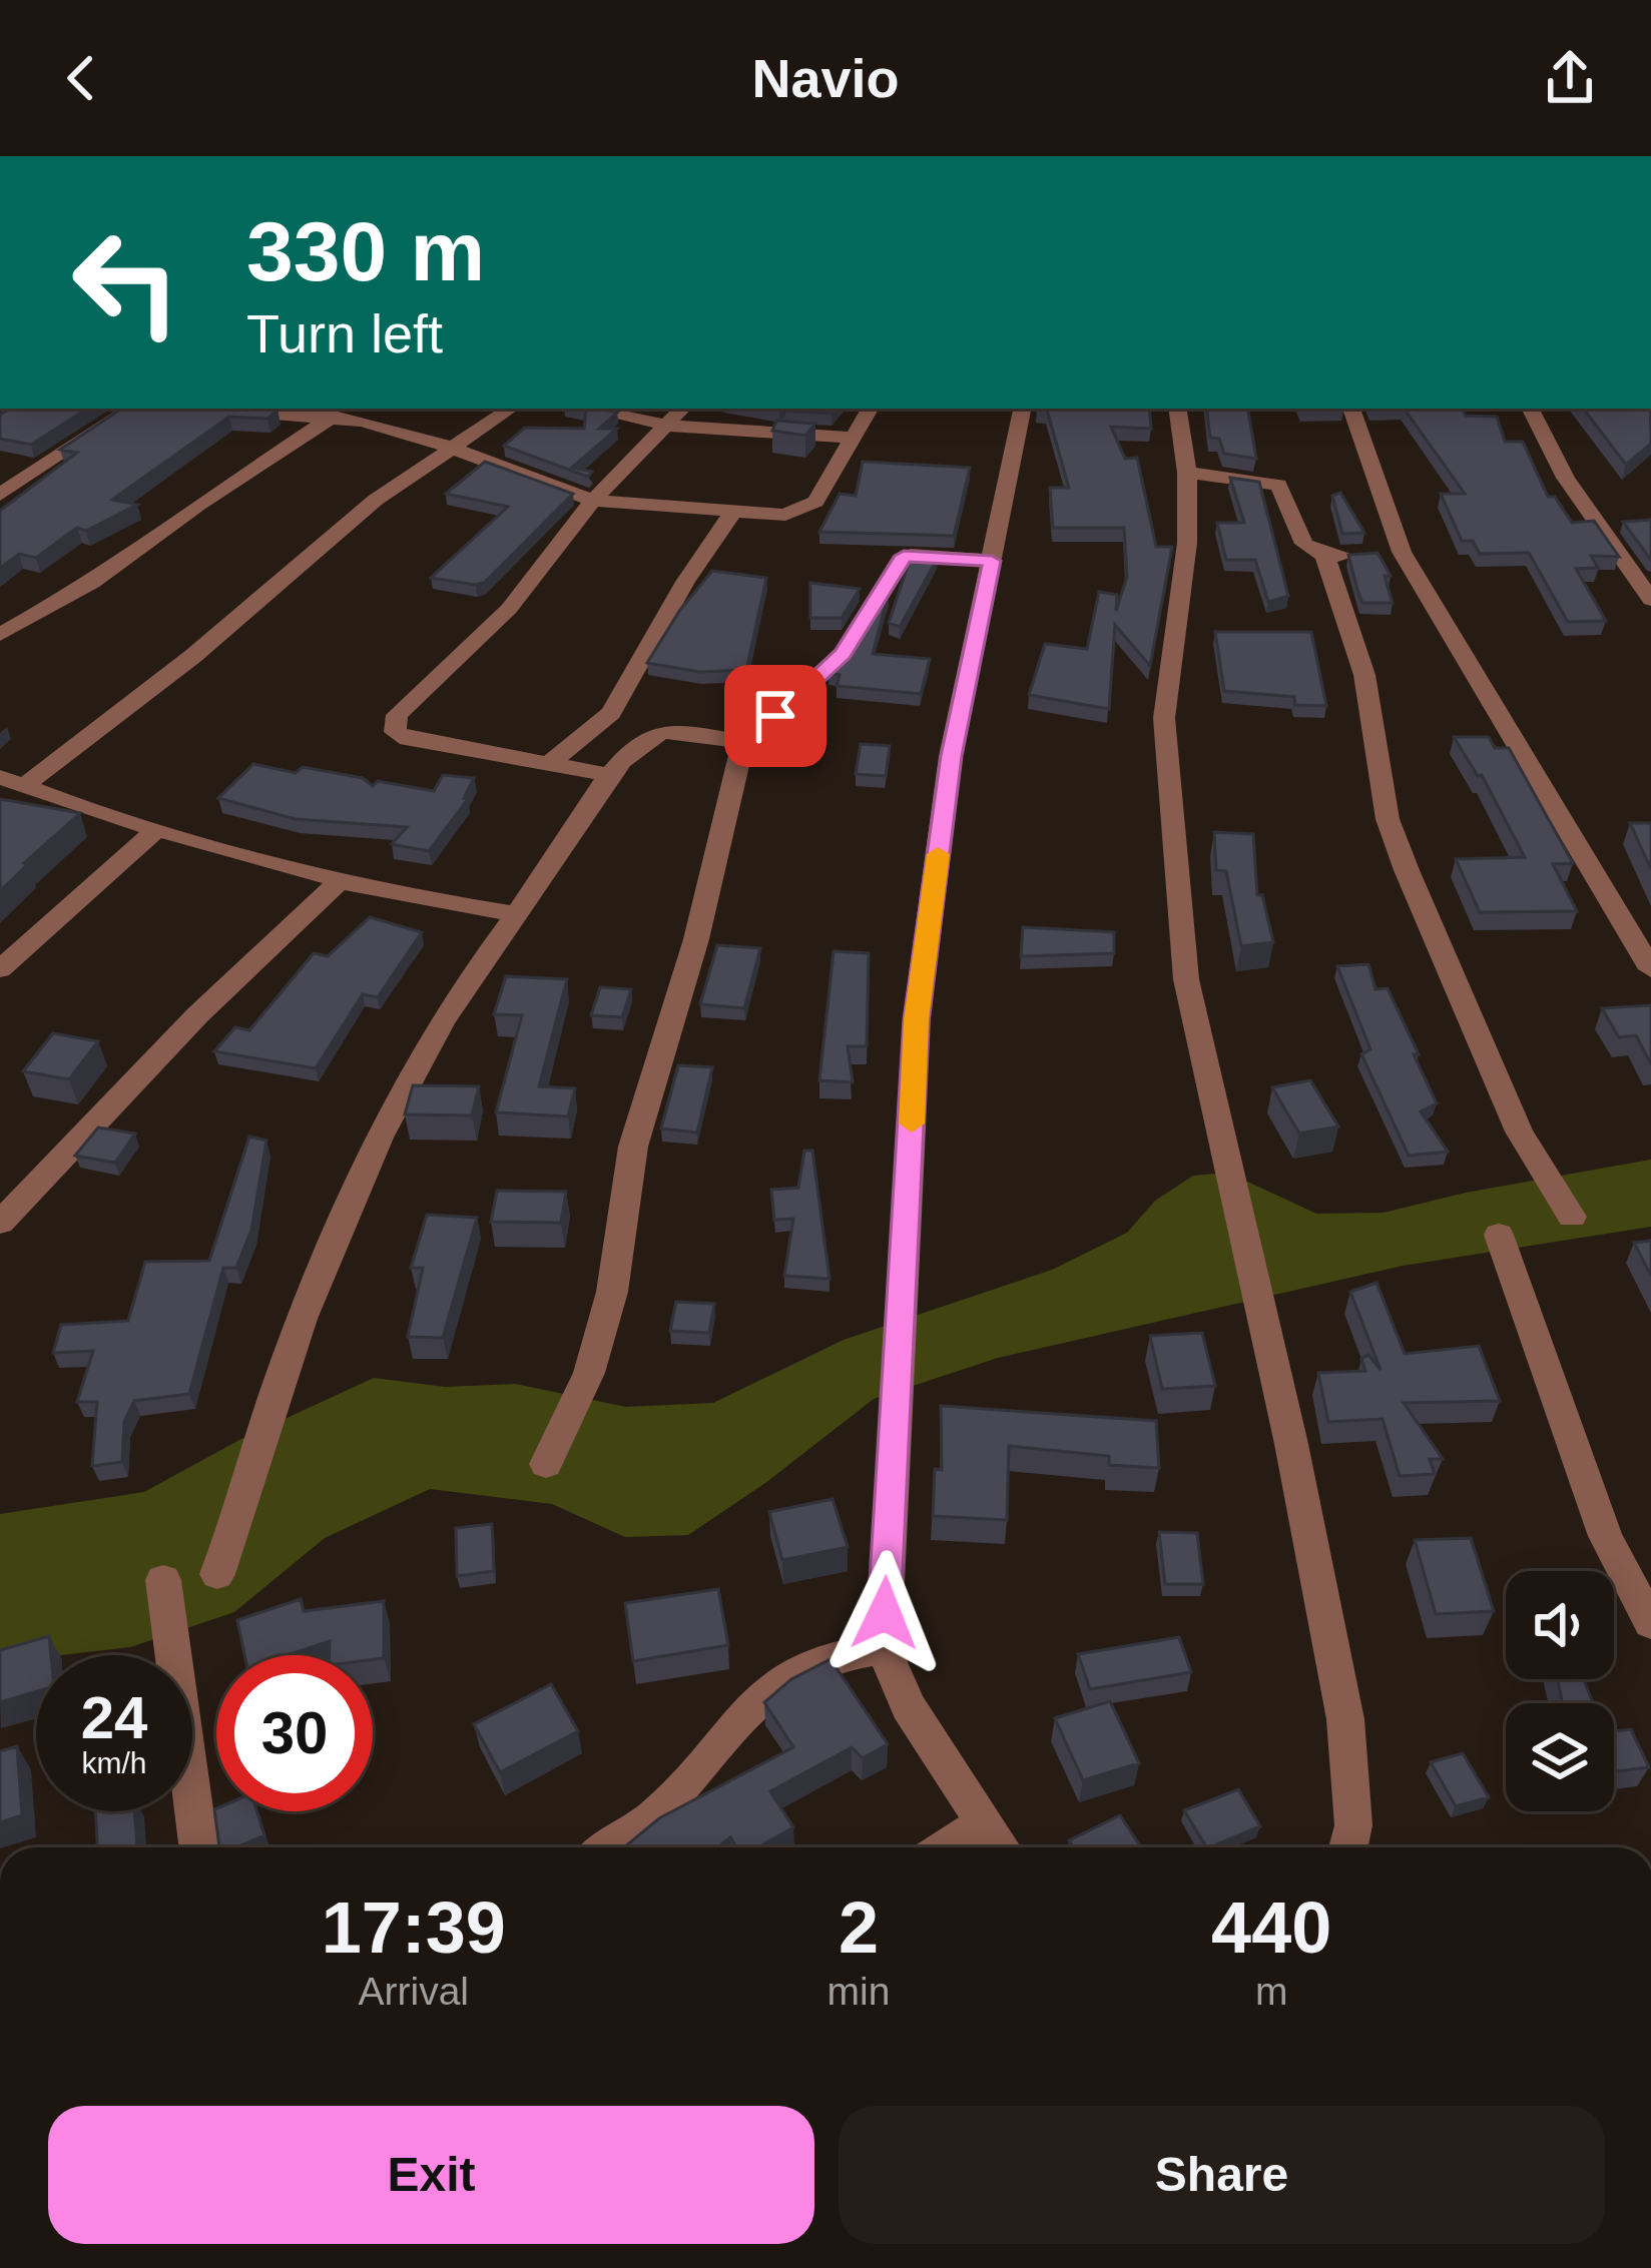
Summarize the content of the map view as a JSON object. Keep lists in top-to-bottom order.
{
  "page": {
    "header": "Navio",
    "turn": ["330 m", "Turn left"],
    "speed": "24 km/h",
    "limit": "30",
    "eta": [
      "17:39",
      "Arrival",
      "2",
      "min",
      "440",
      "m"
    ],
    "buttons": ["Exit", "Share"]
  }
}
